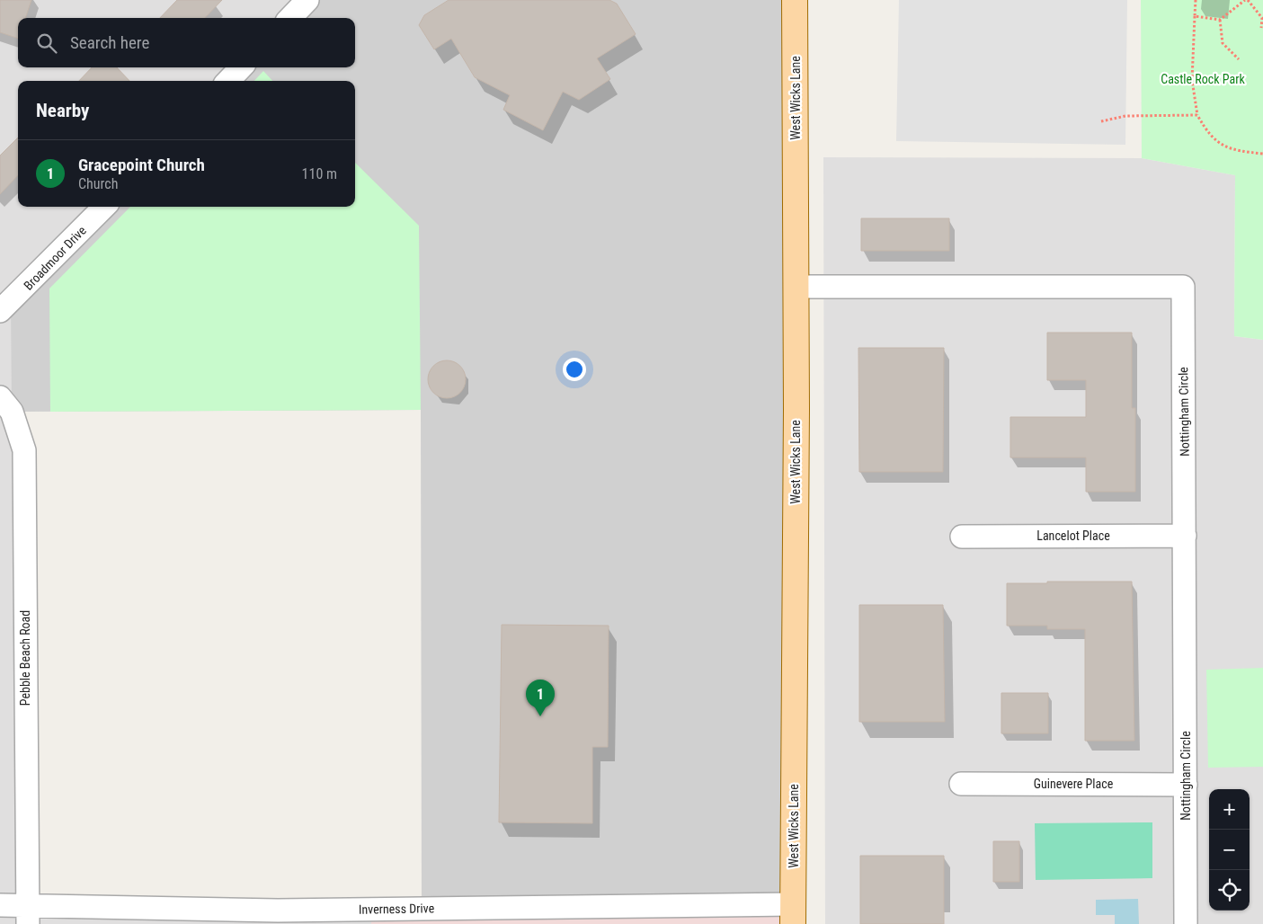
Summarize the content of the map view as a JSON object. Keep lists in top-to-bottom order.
{
  "streets": {
    "main road": ["West Wicks Lane"],
    "street": [
      "Broadmoor Drive",
      "Nottingham Circle",
      "Lancelot Place",
      "Pebble Beach Road",
      "Guinevere Place",
      "Inverness Drive"
    ]
  },
  "crossings": [
    ["West Wicks Lane", "Nottingham Circle"],
    ["West Wicks Lane", "Inverness Drive"],
    ["Nottingham Circle", "Lancelot Place"],
    ["Nottingham Circle", "Guinevere Place"],
    ["Pebble Beach Road", "Inverness Drive"]
  ],
  "parks": ["Castle Rock Park"],
  "page": {
    "search": "Search here",
    "heading": "Nearby",
    "list": [
      {
        "mark": "1",
        "name": "Gracepoint Church",
        "note": "Church",
        "value": "110 m"
      }
    ],
    "pins": "1",
    "map_buttons": ["+", "−"]
  }
}
